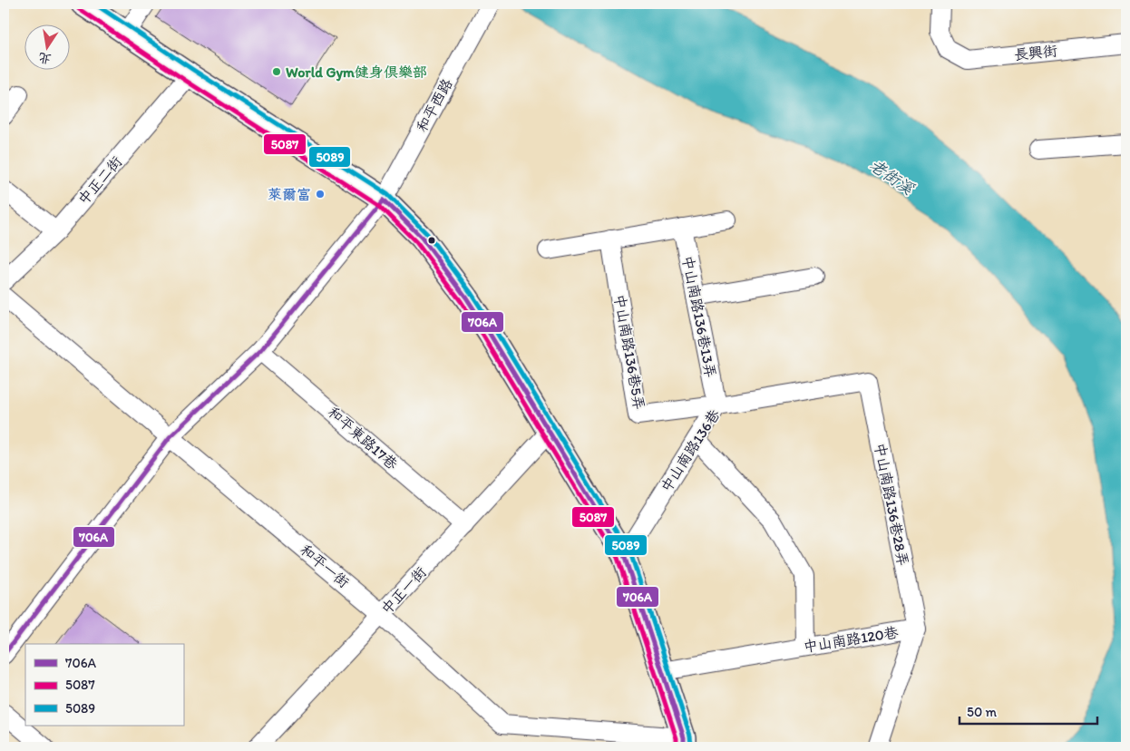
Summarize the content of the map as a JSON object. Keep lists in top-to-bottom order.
{
  "streets": {
    "street": [
      "長興街",
      "和平西路",
      "中正二街",
      "中山南路136巷13弄",
      "中山南路136巷5弄",
      "和平東路17巷",
      "中山南路136巷",
      "中山南路136巷28弄",
      "和平一街",
      "中正一街",
      "中山南路120巷"
    ]
  },
  "crossings": [
    ["和平西路", "和平東路17巷"],
    ["和平西路", "和平一街"],
    ["中山南路136巷13弄", "中山南路136巷5弄"],
    ["中山南路136巷13弄", "中山南路136巷"],
    ["中山南路136巷5弄", "中山南路136巷"],
    ["和平東路17巷", "中正一街"],
    ["中山南路136巷", "中山南路136巷28弄"],
    ["中山南路136巷28弄", "中山南路120巷"],
    ["和平一街", "中正一街"]
  ],
  "water": ["老街溪"],
  "places": ["World Gym健身俱樂部", "萊爾富"],
  "lines": ["transit line 5089", "transit line 5087", "transit line 706A"],
  "legend": ["706A", "5087", "5089"],
  "scale_bar": "50 m",
  "north": "bottom"
}
